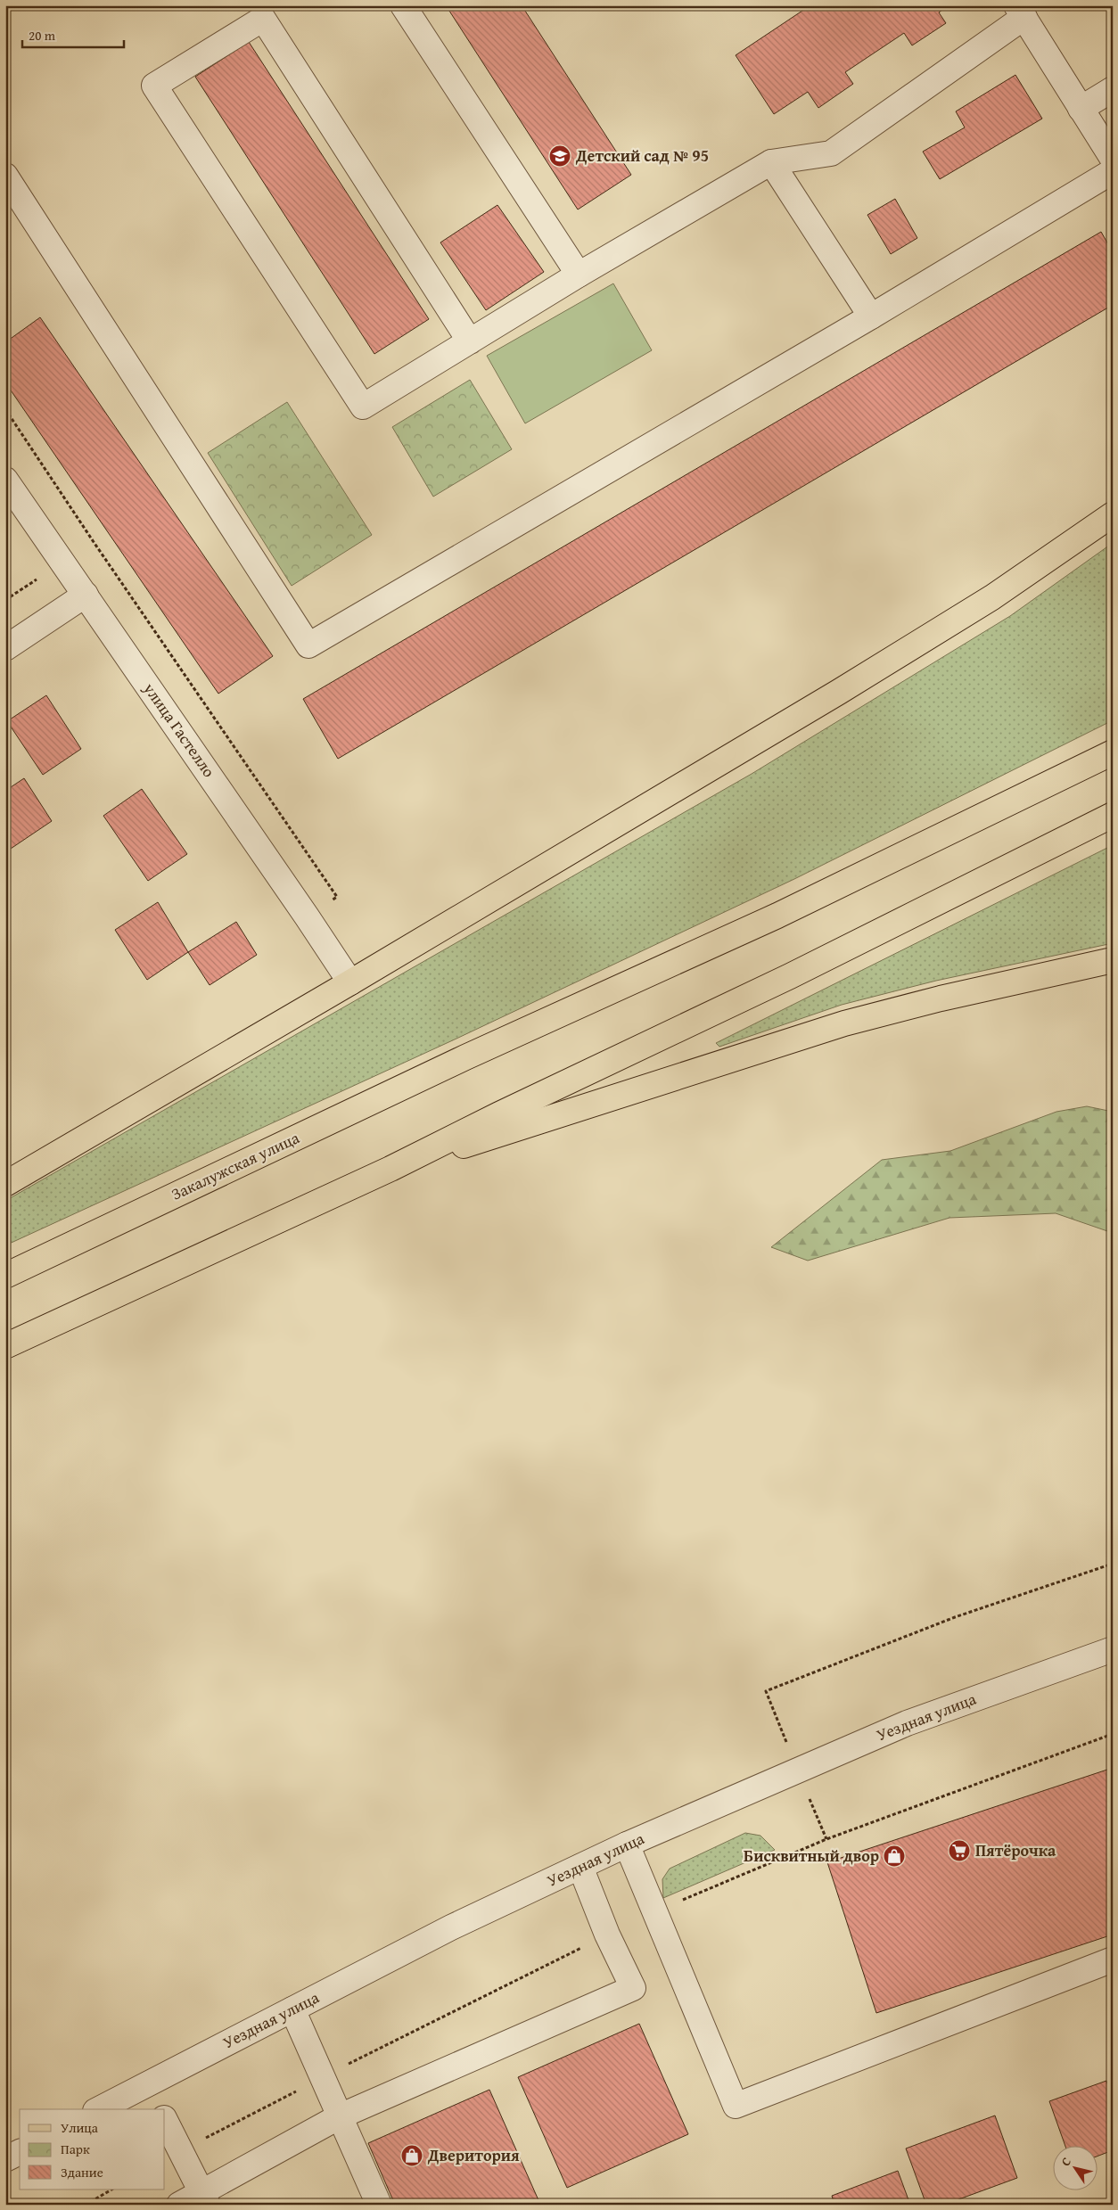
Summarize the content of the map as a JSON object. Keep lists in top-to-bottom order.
{
  "streets": {
    "main road": ["Закалужская улица"],
    "street": ["улица Гастелло", "Уездная улица"]
  },
  "places": {
    "school or university": ["Детский сад № 95"],
    "supermarket": ["Пятёрочка"],
    "shop": ["Бисквитный двор", "Дверитория"]
  },
  "legend": ["Улица", "Парк", "Здание"],
  "scale_bar": "20 m",
  "north": "top left"
}
